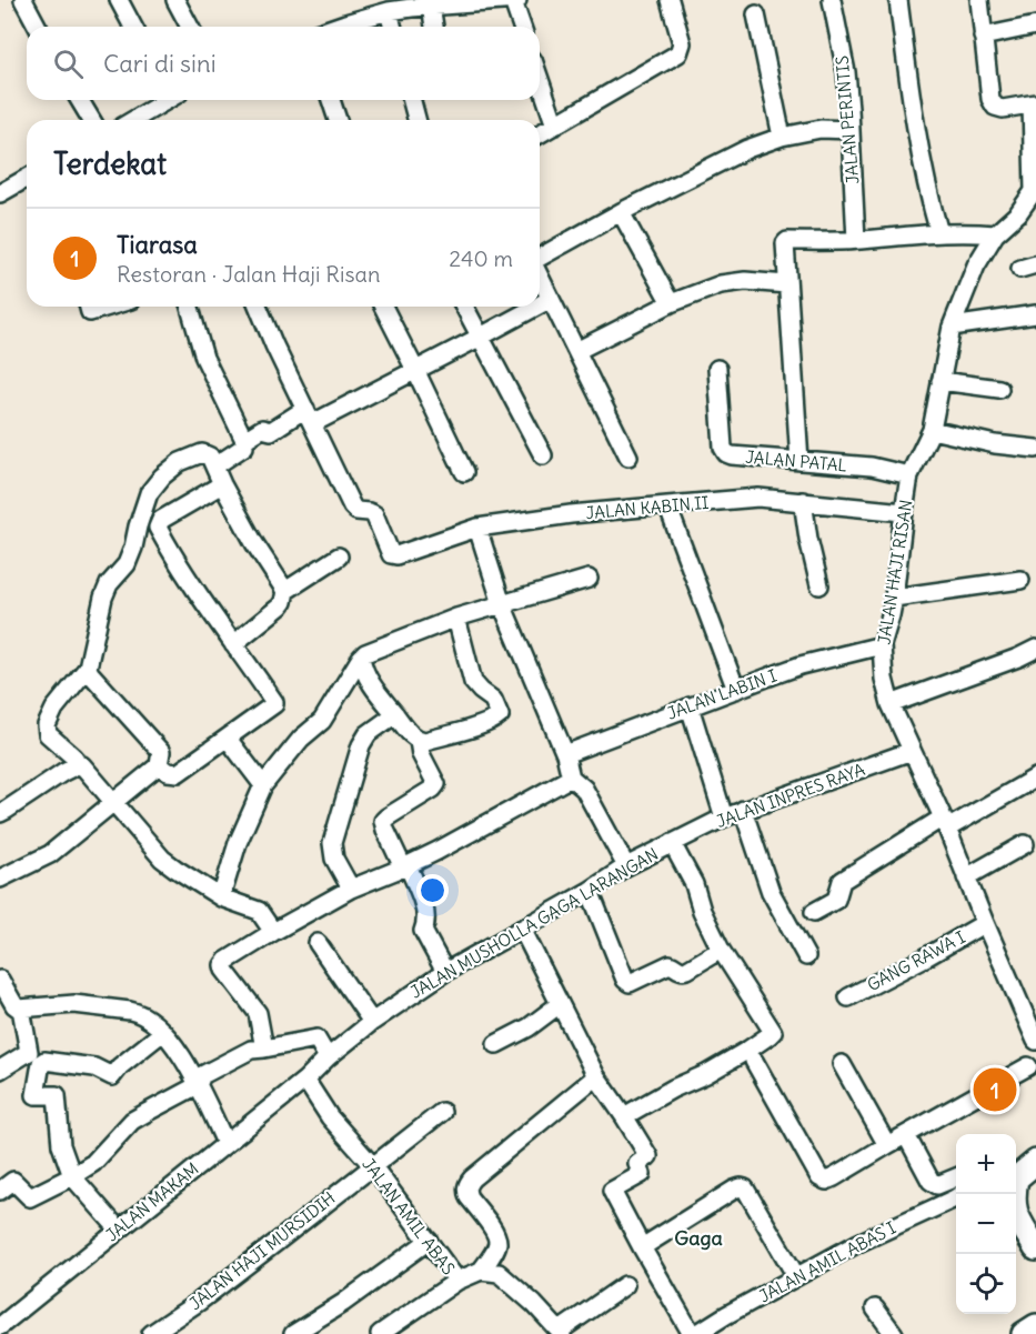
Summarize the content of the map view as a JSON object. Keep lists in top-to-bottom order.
{
  "streets": {
    "street": [
      "JALAN PERINTIS",
      "JALAN PATAL",
      "JALAN KABIN II",
      "JALAN HAJI RISAN",
      "JALAN LABIN I",
      "JALAN INPRES RAYA",
      "JALAN MUSHOLLA GAGA LARANGAN",
      "GANG RAWA I",
      "JALAN MAKAM",
      "JALAN AMIL ABAS",
      "JALAN HAJI MURSIDIH",
      "JALAN AMIL ABAS I"
    ]
  },
  "crossings": [
    ["JALAN PATAL", "JALAN HAJI RISAN"],
    ["JALAN KABIN II", "JALAN HAJI RISAN"],
    ["JALAN HAJI RISAN", "JALAN LABIN I"],
    ["JALAN HAJI RISAN", "JALAN INPRES RAYA"],
    ["JALAN HAJI RISAN", "GANG RAWA I"],
    ["JALAN INPRES RAYA", "JALAN MUSHOLLA GAGA LARANGAN"],
    ["JALAN MUSHOLLA GAGA LARANGAN", "JALAN MAKAM"],
    ["JALAN MUSHOLLA GAGA LARANGAN", "JALAN AMIL ABAS"],
    ["JALAN MAKAM", "JALAN AMIL ABAS"],
    ["JALAN AMIL ABAS", "JALAN HAJI MURSIDIH"]
  ],
  "districts": ["Gaga"],
  "page": {
    "search": "Cari di sini",
    "heading": "Terdekat",
    "list": [
      {
        "mark": "1",
        "name": "Tiarasa",
        "note": "Restoran · Jalan Haji Risan",
        "value": "240 m"
      }
    ],
    "pins": "1",
    "map_buttons": ["+", "−"]
  }
}
